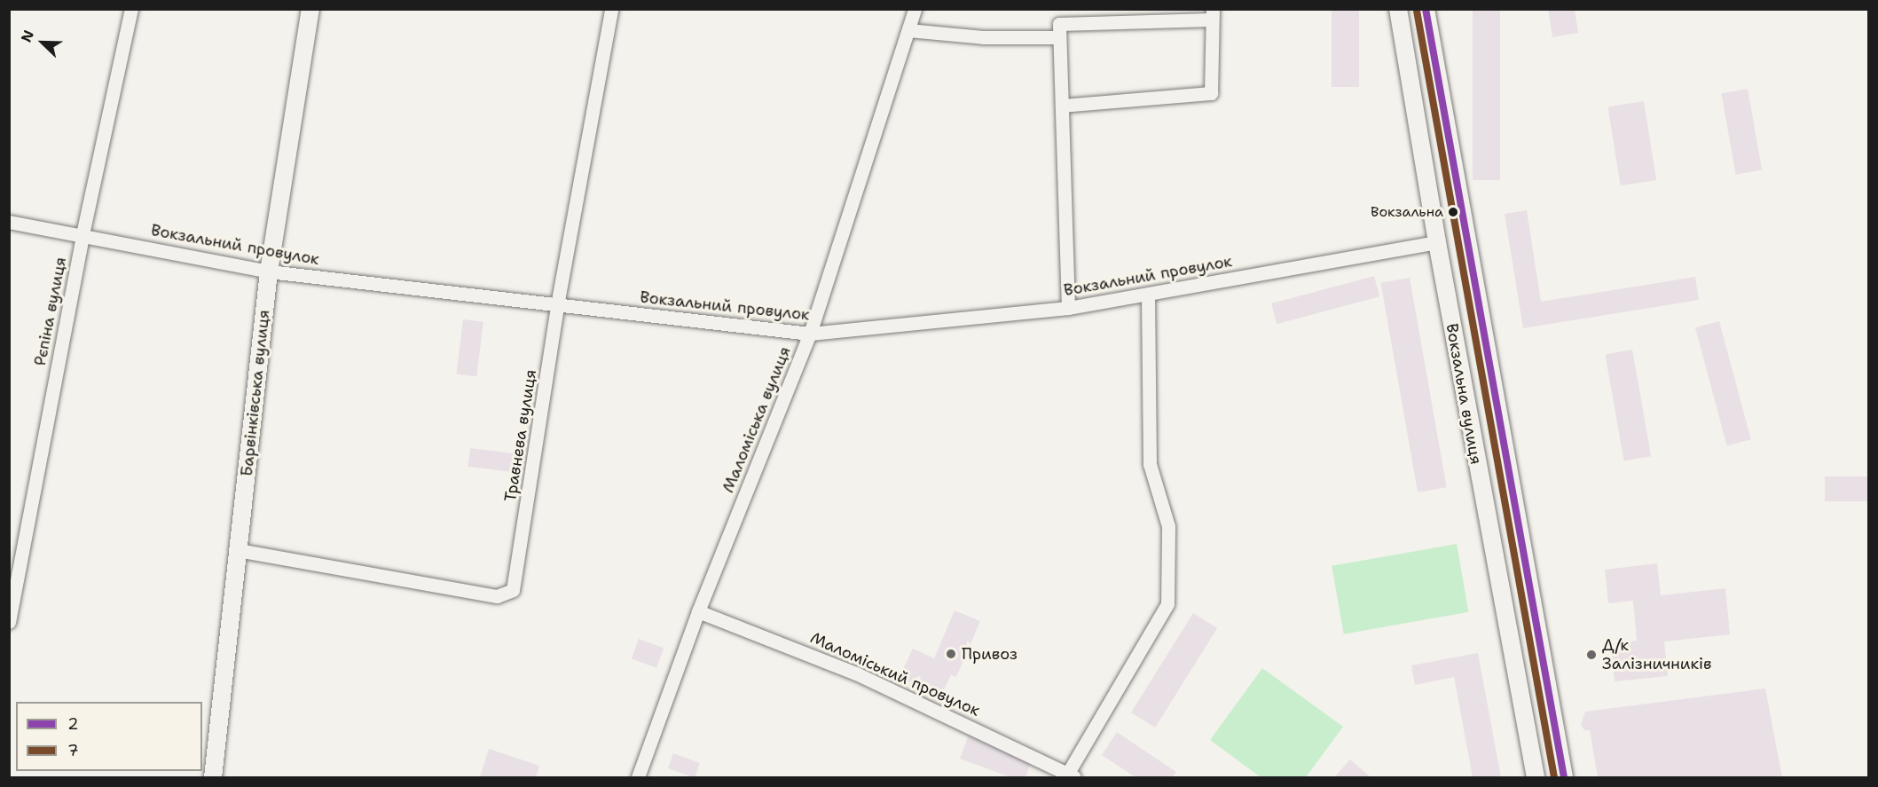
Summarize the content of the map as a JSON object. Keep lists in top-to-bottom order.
{
  "streets": {
    "street": [
      "Вокзальний провулок",
      "Рєпіна вулиця",
      "Барвінківська вулиця",
      "Вокзальна вулиця",
      "Маломіська вулиця",
      "Травнева вулиця",
      "Маломіський провулок"
    ]
  },
  "crossings": [
    ["Вокзальний провулок", "Рєпіна вулиця"],
    ["Вокзальний провулок", "Барвінківська вулиця"],
    ["Вокзальний провулок", "Вокзальна вулиця"],
    ["Вокзальний провулок", "Маломіська вулиця"],
    ["Вокзальний провулок", "Травнева вулиця"],
    ["Барвінківська вулиця", "Травнева вулиця"],
    ["Маломіська вулиця", "Маломіський провулок"]
  ],
  "places": ["Вокзальна", "Привоз", "Д/к Залізничників"],
  "lines": ["transit line 2", "transit line 7"],
  "legend": ["2", "7"],
  "north": "top left"
}
